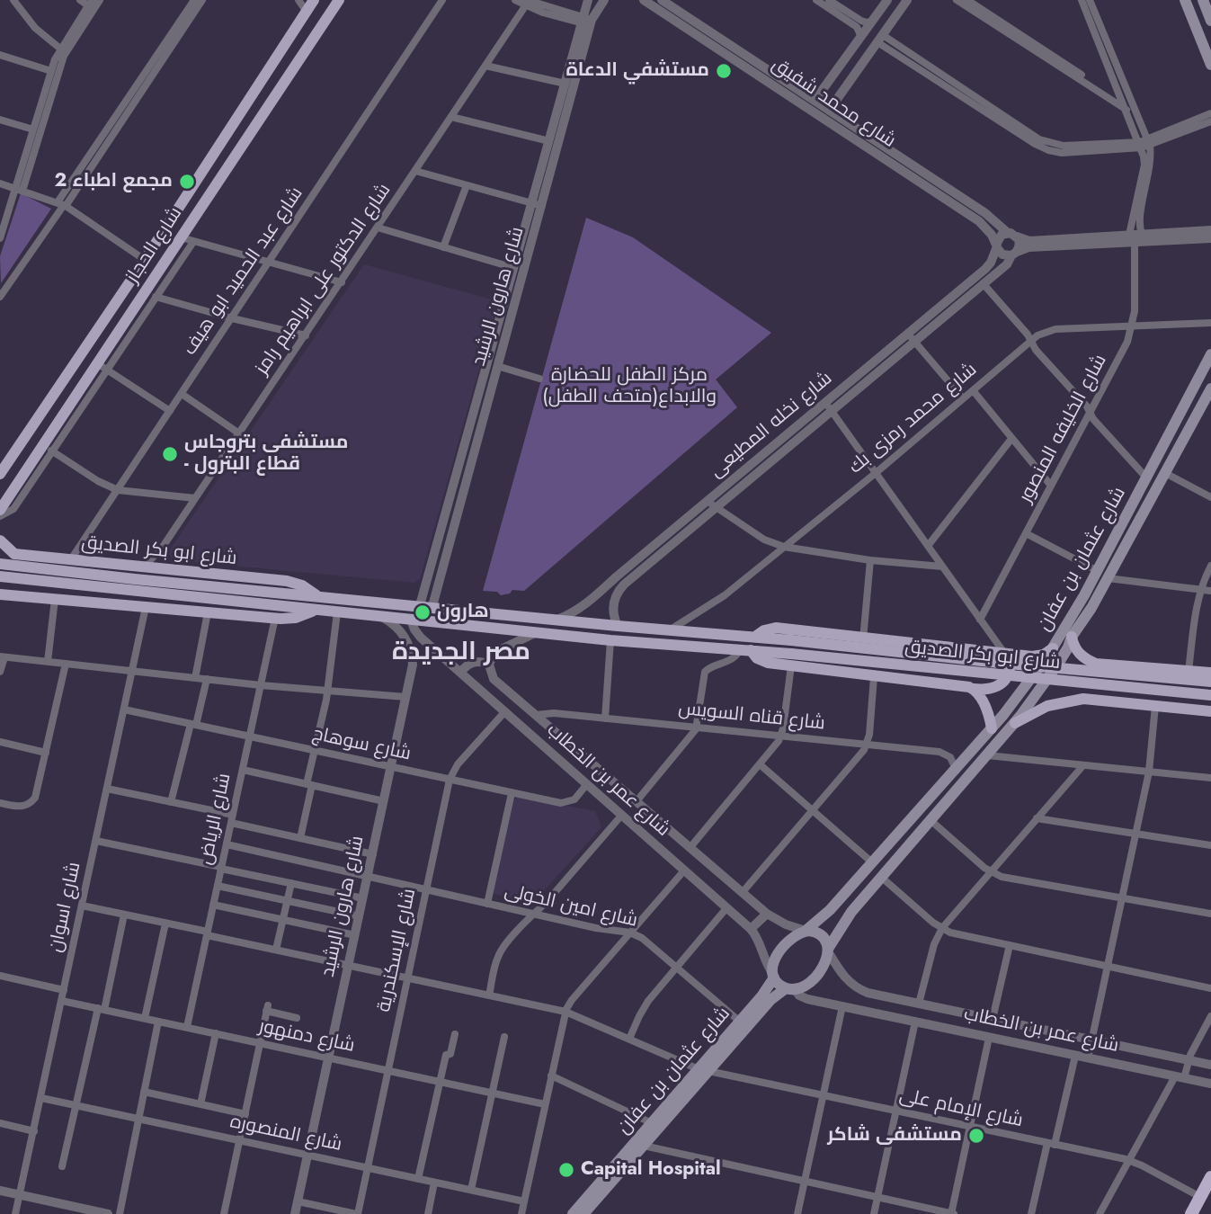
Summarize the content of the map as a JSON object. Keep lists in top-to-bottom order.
{
  "streets": {
    "main road": ["شارع الحجاز", "شارع ابو بكر الصديق", "شارع عثمان بن عفان"],
    "street": [
      "شارع محمد شفيق",
      "شارع عبد الحميد ابو هيف",
      "شارع الدكتور على ابراهيم رامز",
      "شارع هارون الرشيد",
      "شارع محمد رمزى بك",
      "شارع نخله المطيعى",
      "شارع الخليفه المنصور",
      "شارع قناه السويس",
      "شارع سوهاج",
      "شارع عمر بن الخطاب",
      "شارع الرياض",
      "شارع امين الخولى",
      "شارع اسوان",
      "شارع الإسكندرية",
      "شارع دمنهور",
      "شارع الإمام على",
      "شارع المنصوره"
    ]
  },
  "crossings": [
    ["شارع محمد شفيق", "شارع نخله المطيعى"],
    ["شارع عبد الحميد ابو هيف", "شارع ابو بكر الصديق"],
    ["شارع الدكتور على ابراهيم رامز", "شارع ابو بكر الصديق"],
    ["شارع هارون الرشيد", "شارع ابو بكر الصديق"],
    ["شارع هارون الرشيد", "شارع سوهاج"],
    ["شارع هارون الرشيد", "شارع امين الخولى"],
    ["شارع هارون الرشيد", "شارع دمنهور"],
    ["شارع هارون الرشيد", "شارع الإمام على"],
    ["شارع هارون الرشيد", "شارع المنصوره"],
    ["شارع محمد رمزى بك", "شارع الخليفه المنصور"],
    ["شارع محمد رمزى بك", "شارع ابو بكر الصديق"],
    ["شارع نخله المطيعى", "شارع الخليفه المنصور"],
    ["شارع نخله المطيعى", "شارع ابو بكر الصديق"],
    ["شارع ابو بكر الصديق", "شارع عثمان بن عفان"],
    ["شارع ابو بكر الصديق", "شارع عمر بن الخطاب"],
    ["شارع ابو بكر الصديق", "شارع الرياض"],
    ["شارع ابو بكر الصديق", "شارع اسوان"],
    ["شارع عثمان بن عفان", "شارع قناه السويس"],
    ["شارع عثمان بن عفان", "شارع عمر بن الخطاب"],
    ["شارع عثمان بن عفان", "شارع امين الخولى"],
    ["شارع عثمان بن عفان", "شارع الإمام على"],
    ["شارع قناه السويس", "شارع عمر بن الخطاب"],
    ["شارع سوهاج", "شارع عمر بن الخطاب"],
    ["شارع سوهاج", "شارع الرياض"],
    ["شارع سوهاج", "شارع اسوان"],
    ["شارع سوهاج", "شارع الإسكندرية"],
    ["شارع عمر بن الخطاب", "شارع الإسكندرية"],
    ["شارع الرياض", "شارع امين الخولى"],
    ["شارع الرياض", "شارع دمنهور"],
    ["شارع الرياض", "شارع الإمام على"],
    ["شارع امين الخولى", "شارع الإسكندرية"],
    ["شارع اسوان", "شارع دمنهور"],
    ["شارع اسوان", "شارع الإمام على"],
    ["شارع اسوان", "شارع المنصوره"],
    ["شارع الإسكندرية", "شارع دمنهور"],
    ["شارع الإسكندرية", "شارع الإمام على"],
    ["شارع الإسكندرية", "شارع المنصوره"]
  ],
  "districts": ["مصر الجديدة"],
  "parks": ["مركز الطفل للحضارة والابداع(متحف الطفل)"],
  "places": [
    "مستشفي الدعاة",
    "مجمع اطباء 2",
    "مستشفي بتروجاس - قطاع البترول",
    "هارون",
    "مستشفى شاكر",
    "Capital Hospital"
  ]
}
